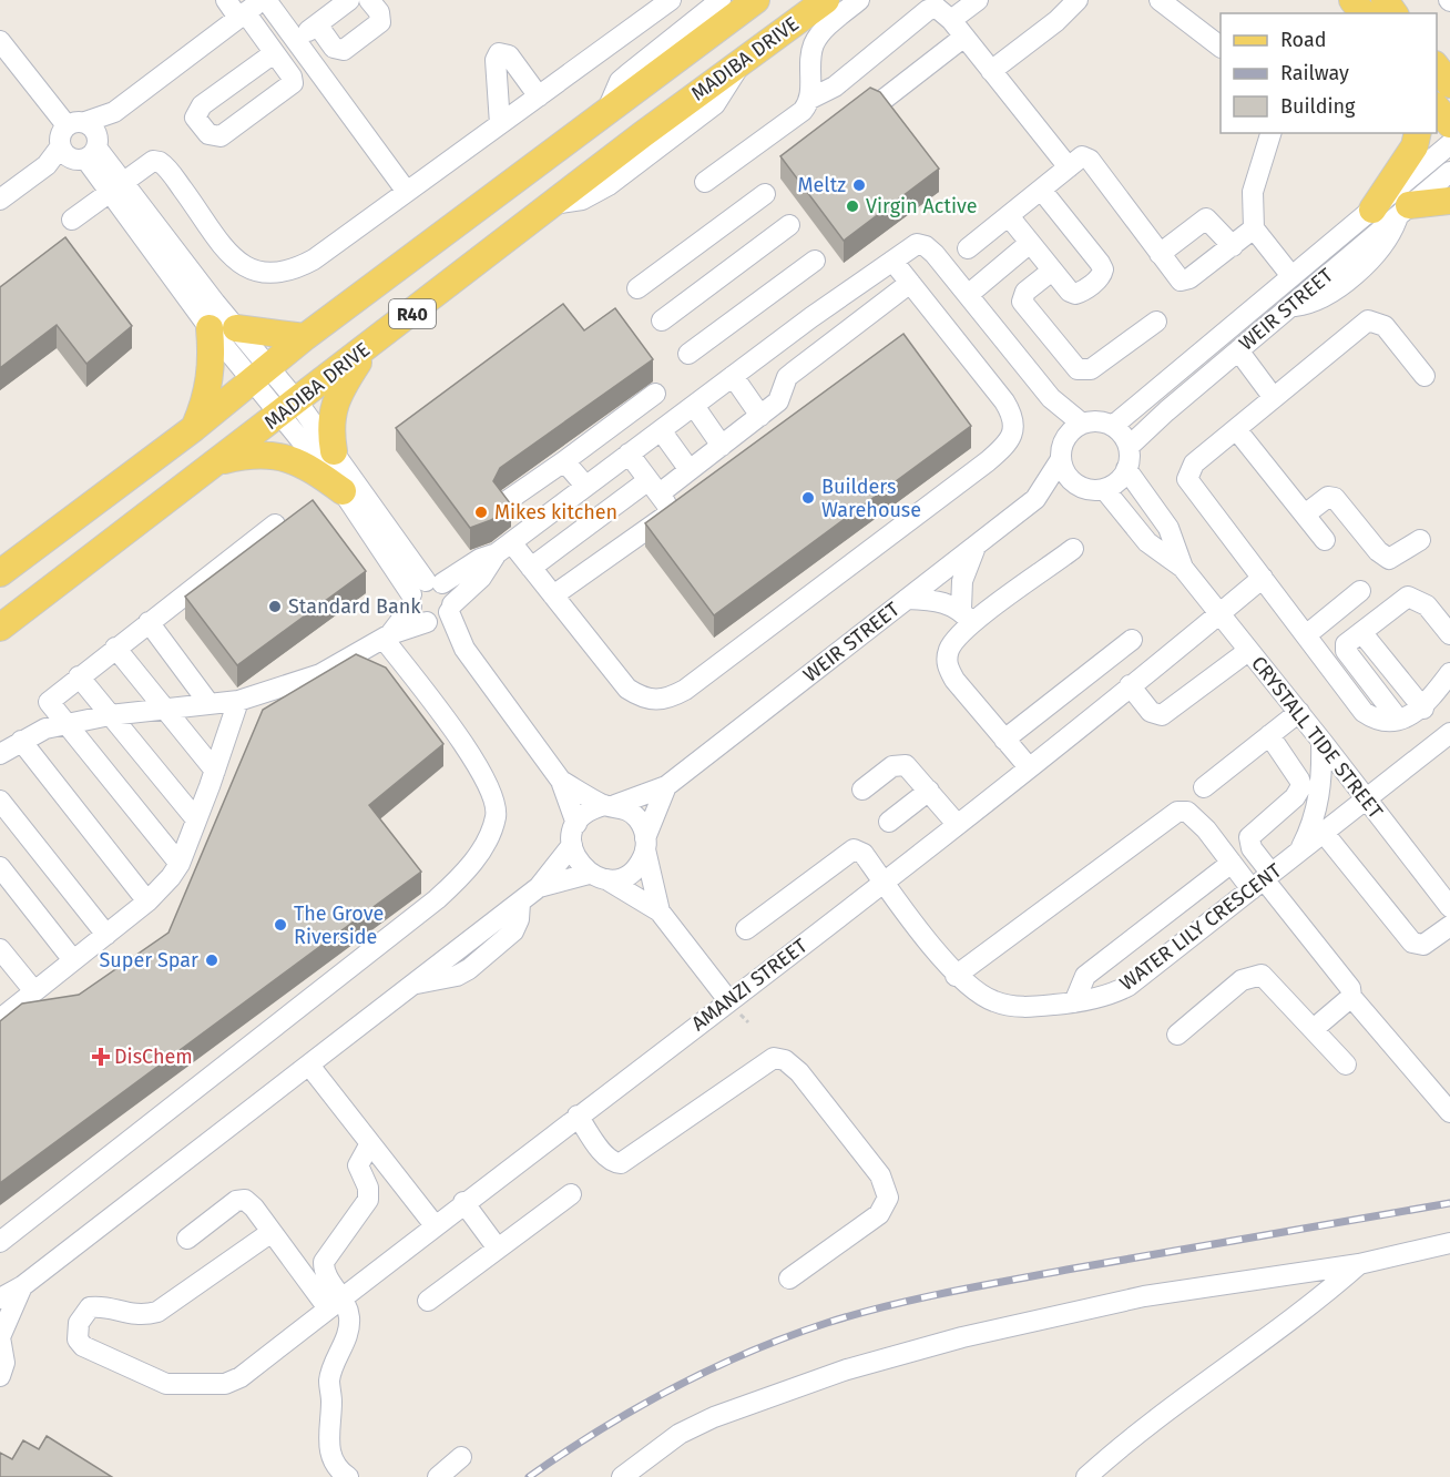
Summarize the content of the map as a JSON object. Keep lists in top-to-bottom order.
{
  "streets": {
    "main road": ["MADIBA DRIVE", "R40"],
    "street": [
      "WEIR STREET",
      "CRYSTALL TIDE STREET",
      "WATER LILY CRESCENT",
      "AMANZI STREET"
    ]
  },
  "crossings": [
    ["WEIR STREET", "CRYSTALL TIDE STREET"],
    ["CRYSTALL TIDE STREET", "WATER LILY CRESCENT"],
    ["CRYSTALL TIDE STREET", "AMANZI STREET"],
    ["WATER LILY CRESCENT", "AMANZI STREET"]
  ],
  "places": {
    "other": [
      "Meltz",
      "Virgin Active",
      "Builders Warehouse",
      "Mikes kitchen",
      "Standard Bank",
      "The Grove Riverside",
      "Super Spar"
    ],
    "health": ["DisChem"]
  },
  "legend": ["Road", "Railway", "Building"]
}
